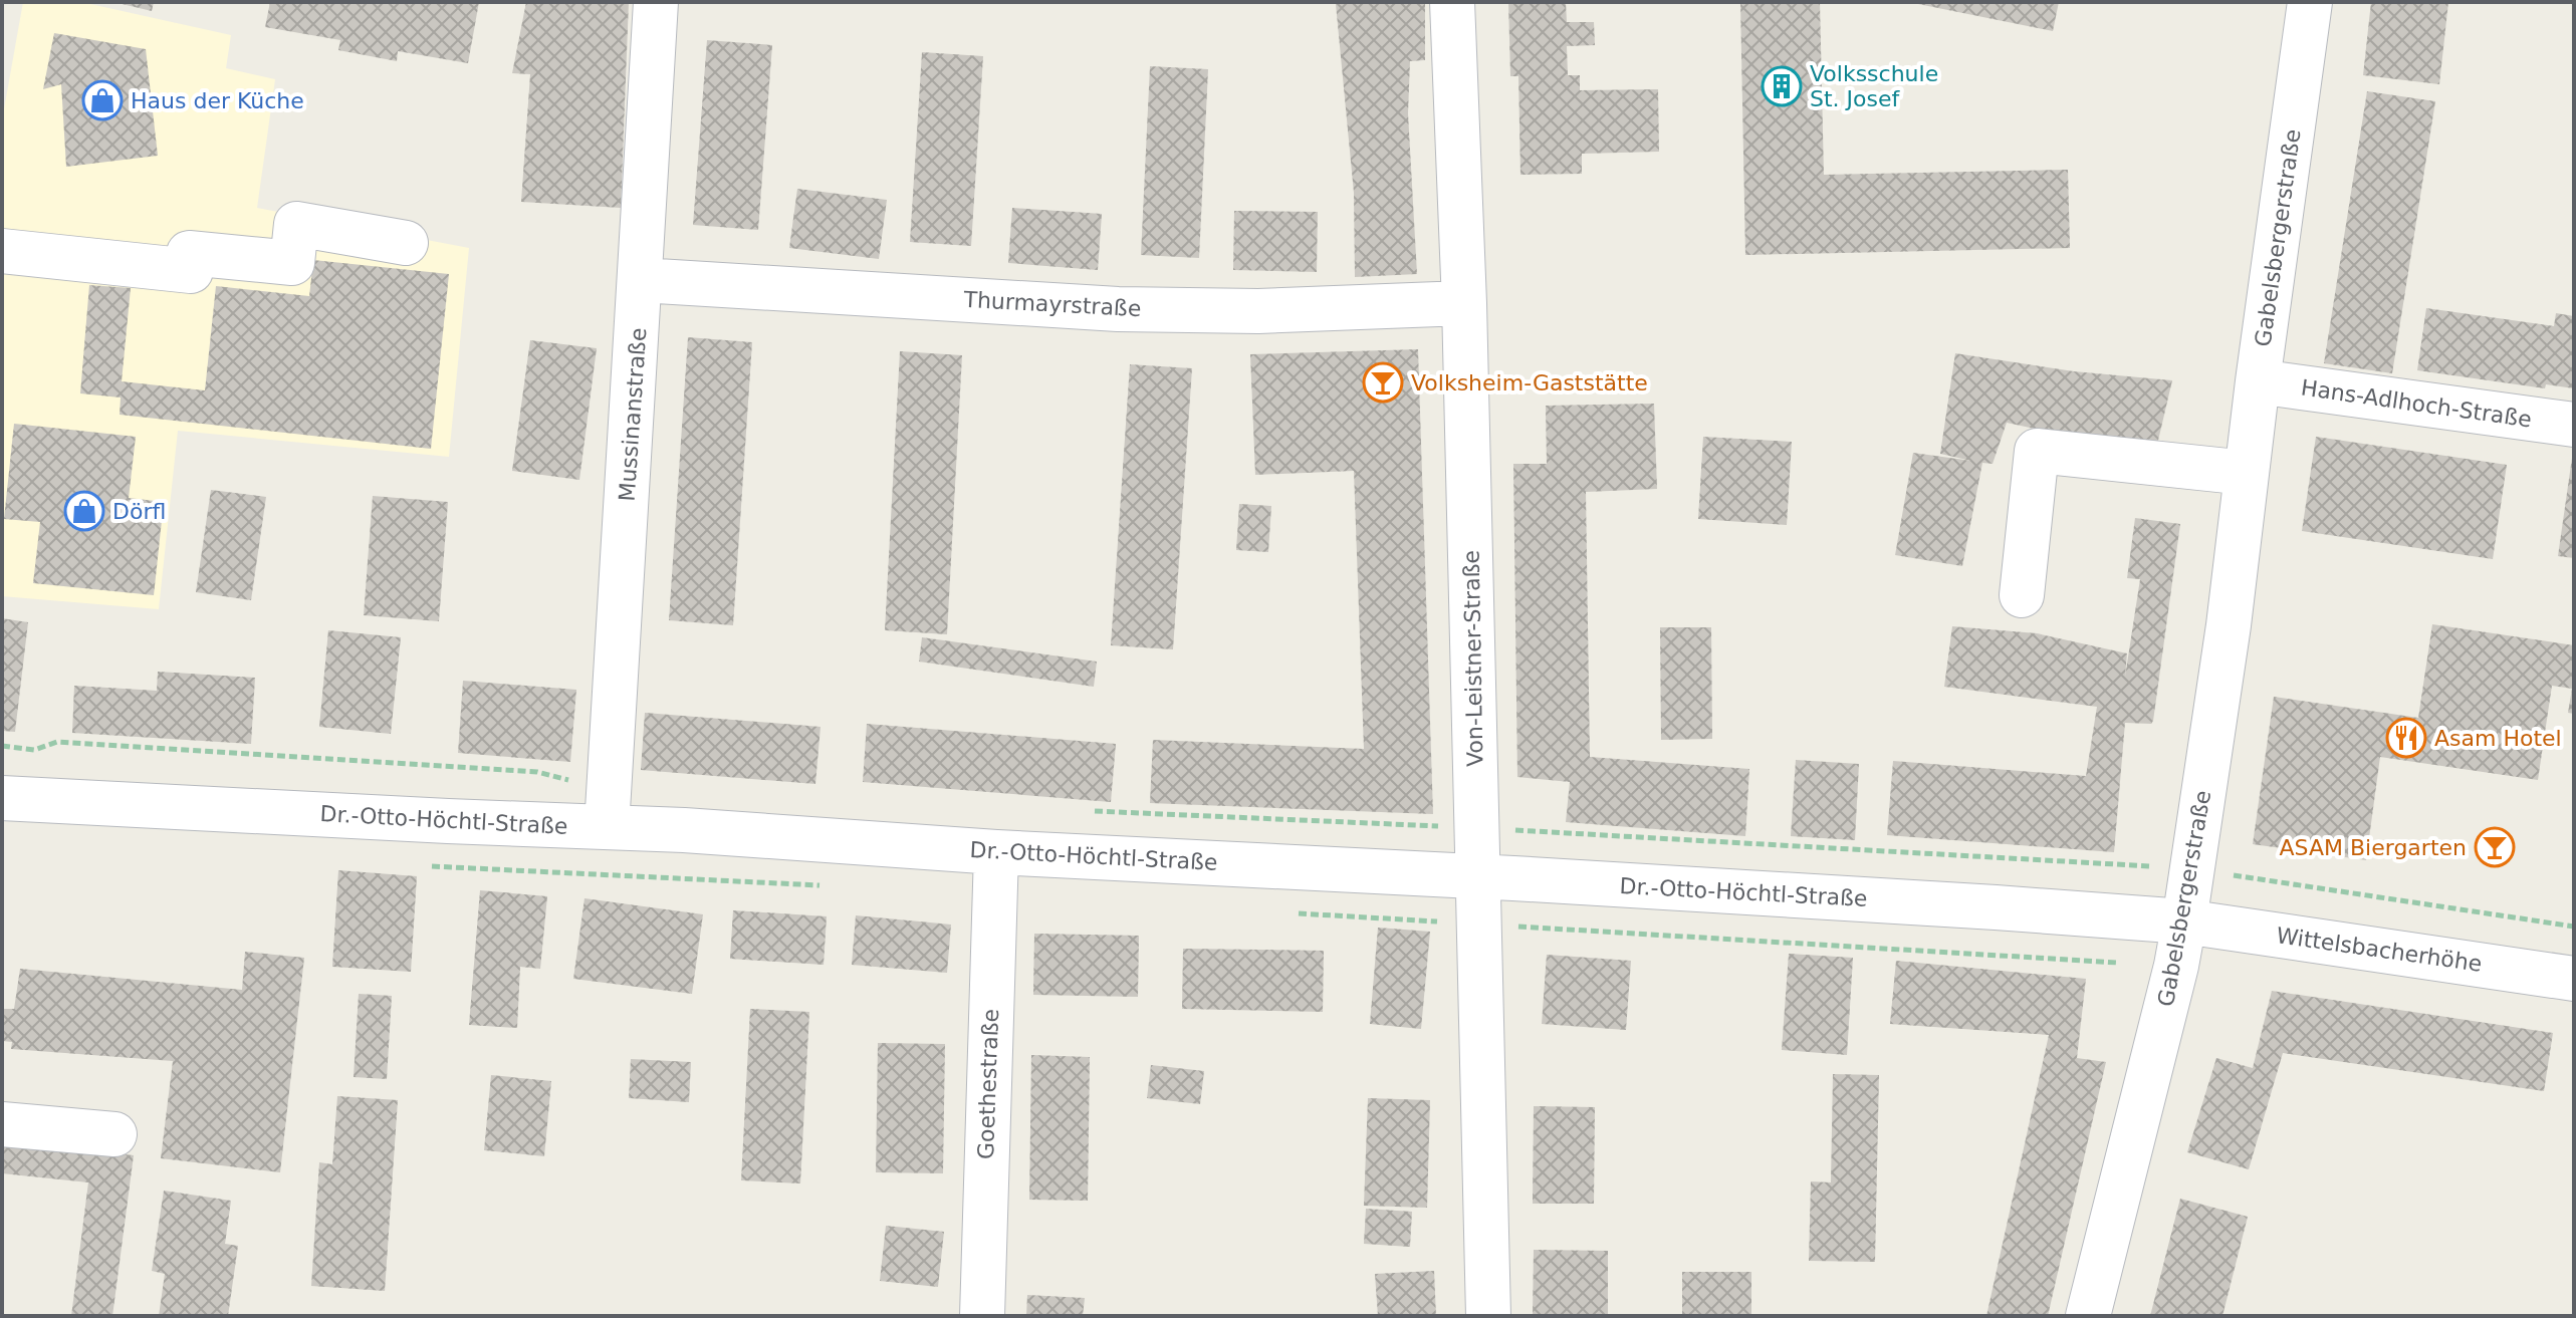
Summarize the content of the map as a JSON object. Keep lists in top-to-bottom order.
{
  "streets": {
    "street": [
      "Gabelsbergerstraße",
      "Thurmayrstraße",
      "Hans-Adlhoch-Straße",
      "Mussinanstraße",
      "Von-Leistner-Straße",
      "Dr.-Otto-Höchtl-Straße",
      "Wittelsbacherhöhe",
      "Goethestraße"
    ]
  },
  "crossings": [
    ["Gabelsbergerstraße", "Hans-Adlhoch-Straße"],
    ["Gabelsbergerstraße", "Dr.-Otto-Höchtl-Straße"],
    ["Gabelsbergerstraße", "Wittelsbacherhöhe"],
    ["Thurmayrstraße", "Mussinanstraße"],
    ["Thurmayrstraße", "Von-Leistner-Straße"],
    ["Mussinanstraße", "Dr.-Otto-Höchtl-Straße"],
    ["Von-Leistner-Straße", "Dr.-Otto-Höchtl-Straße"],
    ["Dr.-Otto-Höchtl-Straße", "Wittelsbacherhöhe"],
    ["Dr.-Otto-Höchtl-Straße", "Goethestraße"]
  ],
  "places": {
    "building": ["Volksschule St. Josef"],
    "shop": ["Haus der Küche", "Dörfl"],
    "bar": ["Volksheim-Gaststätte", "ASAM Biergarten"],
    "restaurant": ["Asam Hotel"]
  }
}
